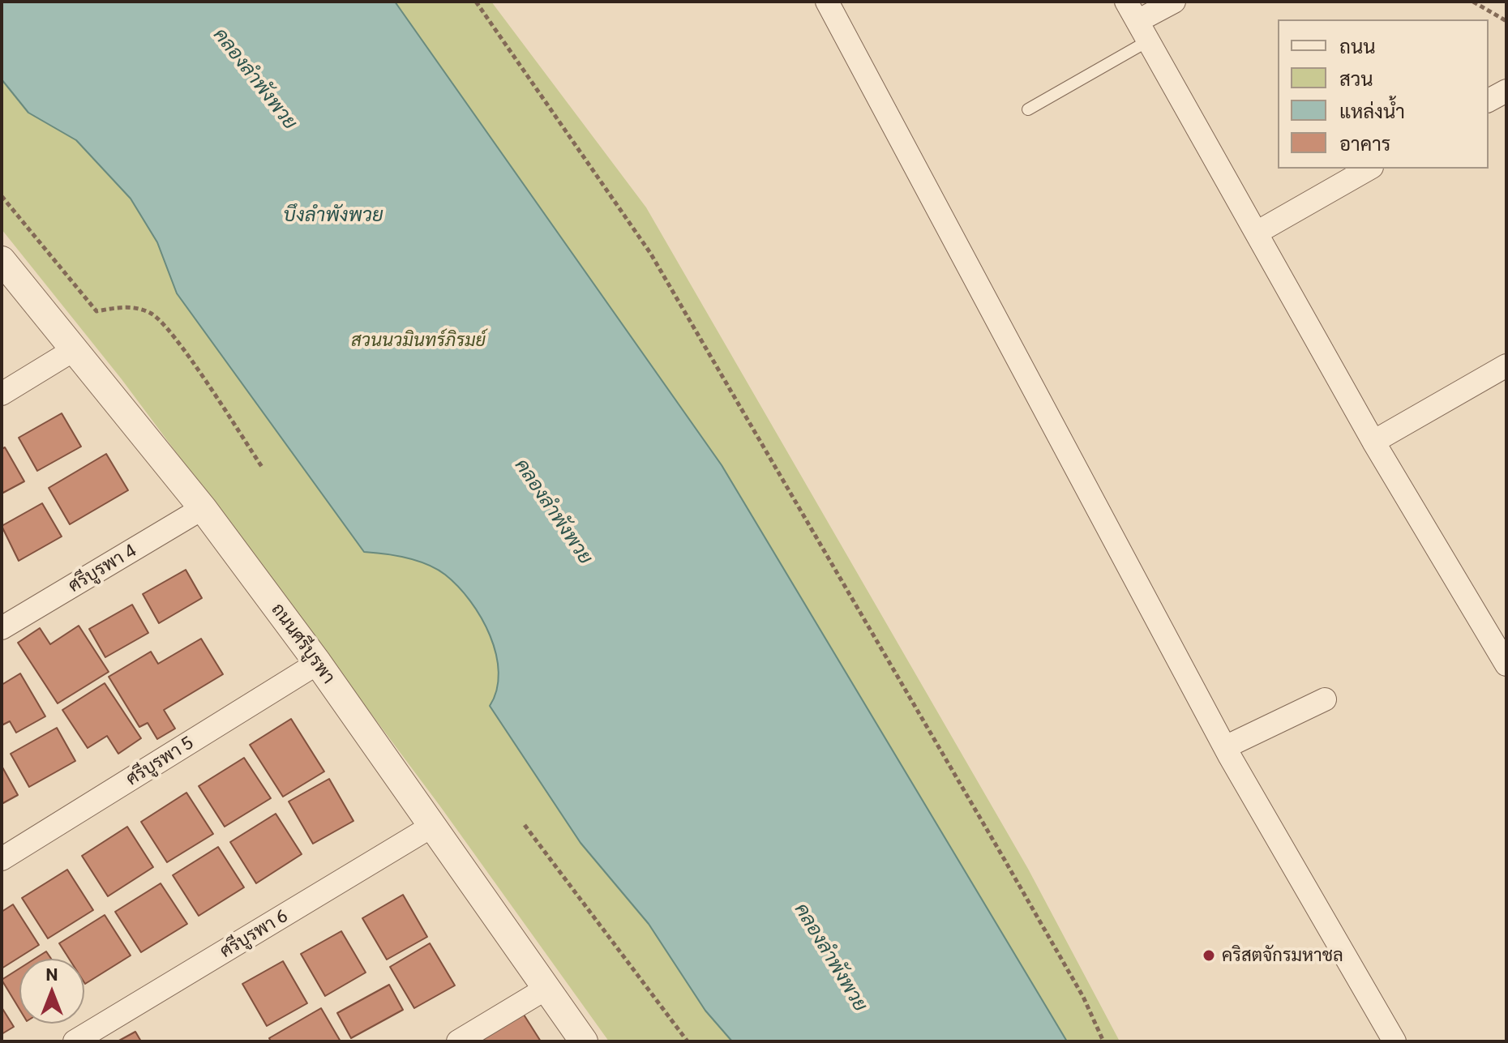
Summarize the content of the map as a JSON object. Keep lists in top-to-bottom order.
{
  "streets": {
    "street": [
      "ศรีบูรพา 4",
      "ถนนศรีบูรพา",
      "ศรีบูรพา 5",
      "ศรีบูรพา 6"
    ]
  },
  "crossings": [
    ["ศรีบูรพา 4", "ถนนศรีบูรพา"],
    ["ถนนศรีบูรพา", "ศรีบูรพา 5"],
    ["ถนนศรีบูรพา", "ศรีบูรพา 6"]
  ],
  "water": ["คลองลำพังพวย", "บึงลำพังพวย"],
  "parks": ["สวนนวมินทร์ภิรมย์"],
  "places": ["คริสตจักรมหาชล"],
  "legend": [
    "ถนน",
    "สวน",
    "แหล่งน้ำ",
    "อาคาร"
  ],
  "north": "top"
}
